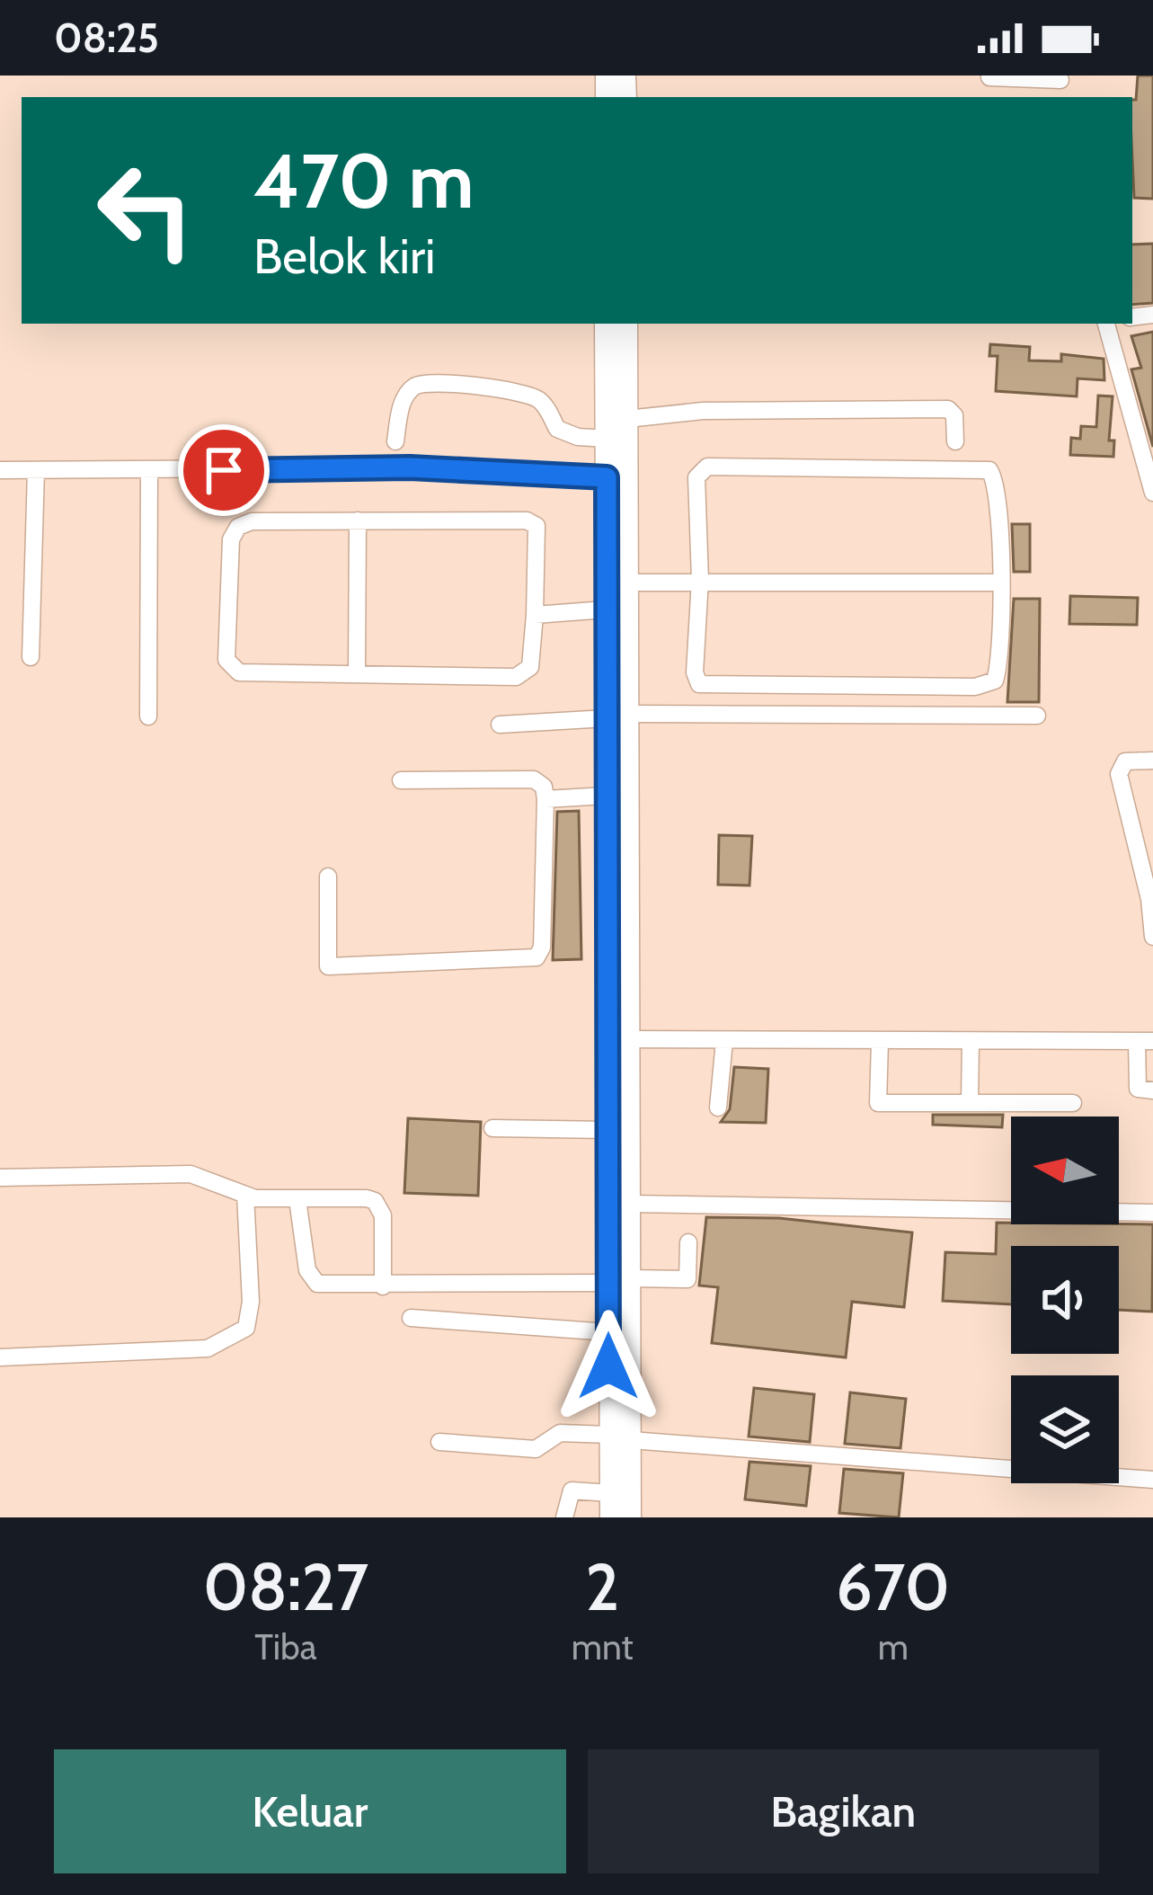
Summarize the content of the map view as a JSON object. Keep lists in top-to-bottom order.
{
  "north": "left",
  "page": {
    "status": "08:25",
    "turn": ["470 m", "Belok kiri"],
    "eta": [
      "08:27",
      "Tiba",
      "2",
      "mnt",
      "670",
      "m"
    ],
    "buttons": ["Keluar", "Bagikan"]
  }
}
